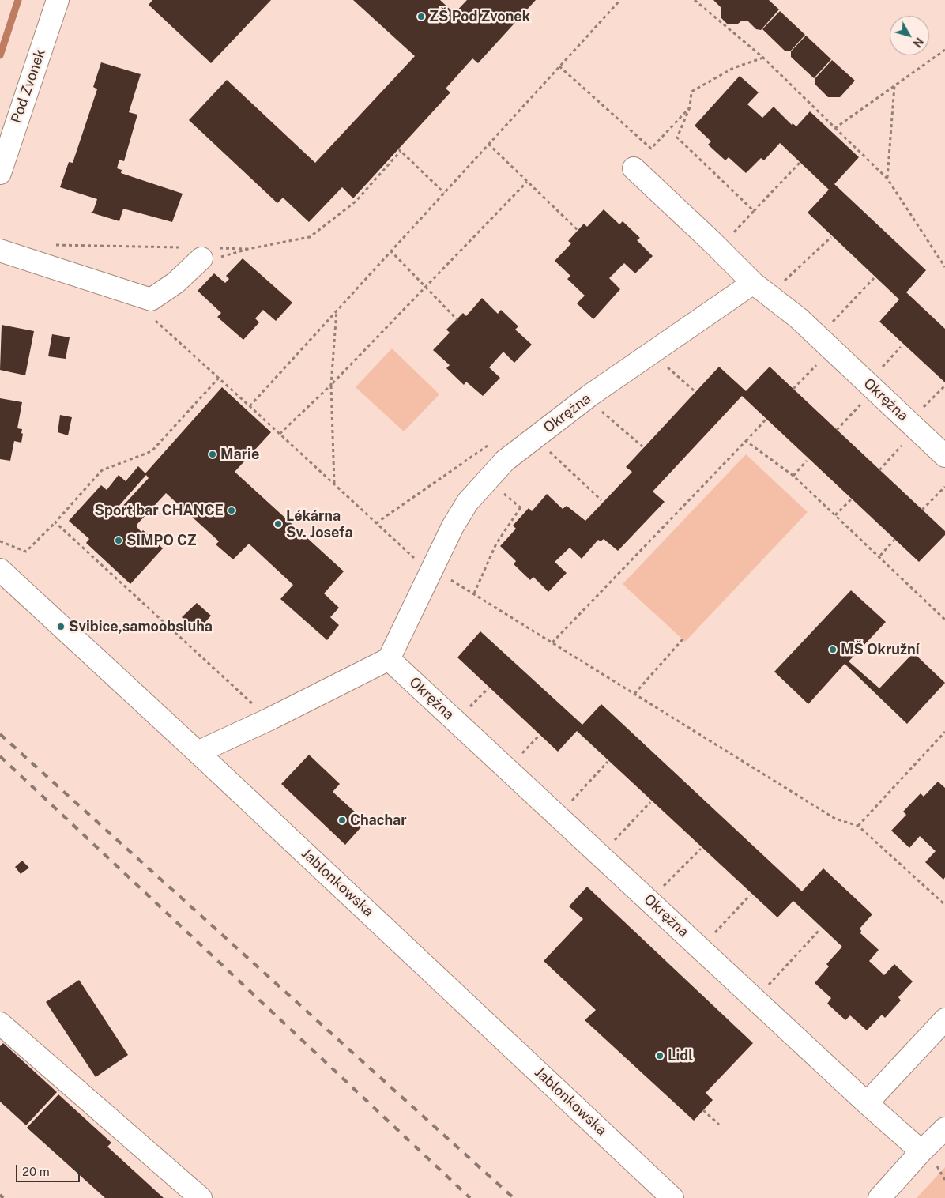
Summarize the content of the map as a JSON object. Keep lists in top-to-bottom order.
{
  "streets": {
    "street": ["Pod Zvonek", "Okrężna", "Jabłonkowska"]
  },
  "places": [
    "ZŠ Pod Zvonek",
    "Marie",
    "Sport bar CHANCE",
    "Lékárna Sv. Josefa",
    "SIMPO CZ",
    "Svibice,samoobsluha",
    "MŠ Okružní",
    "Chachar",
    "Lidl"
  ],
  "scale_bar": "20 m",
  "north": "bottom right"
}
